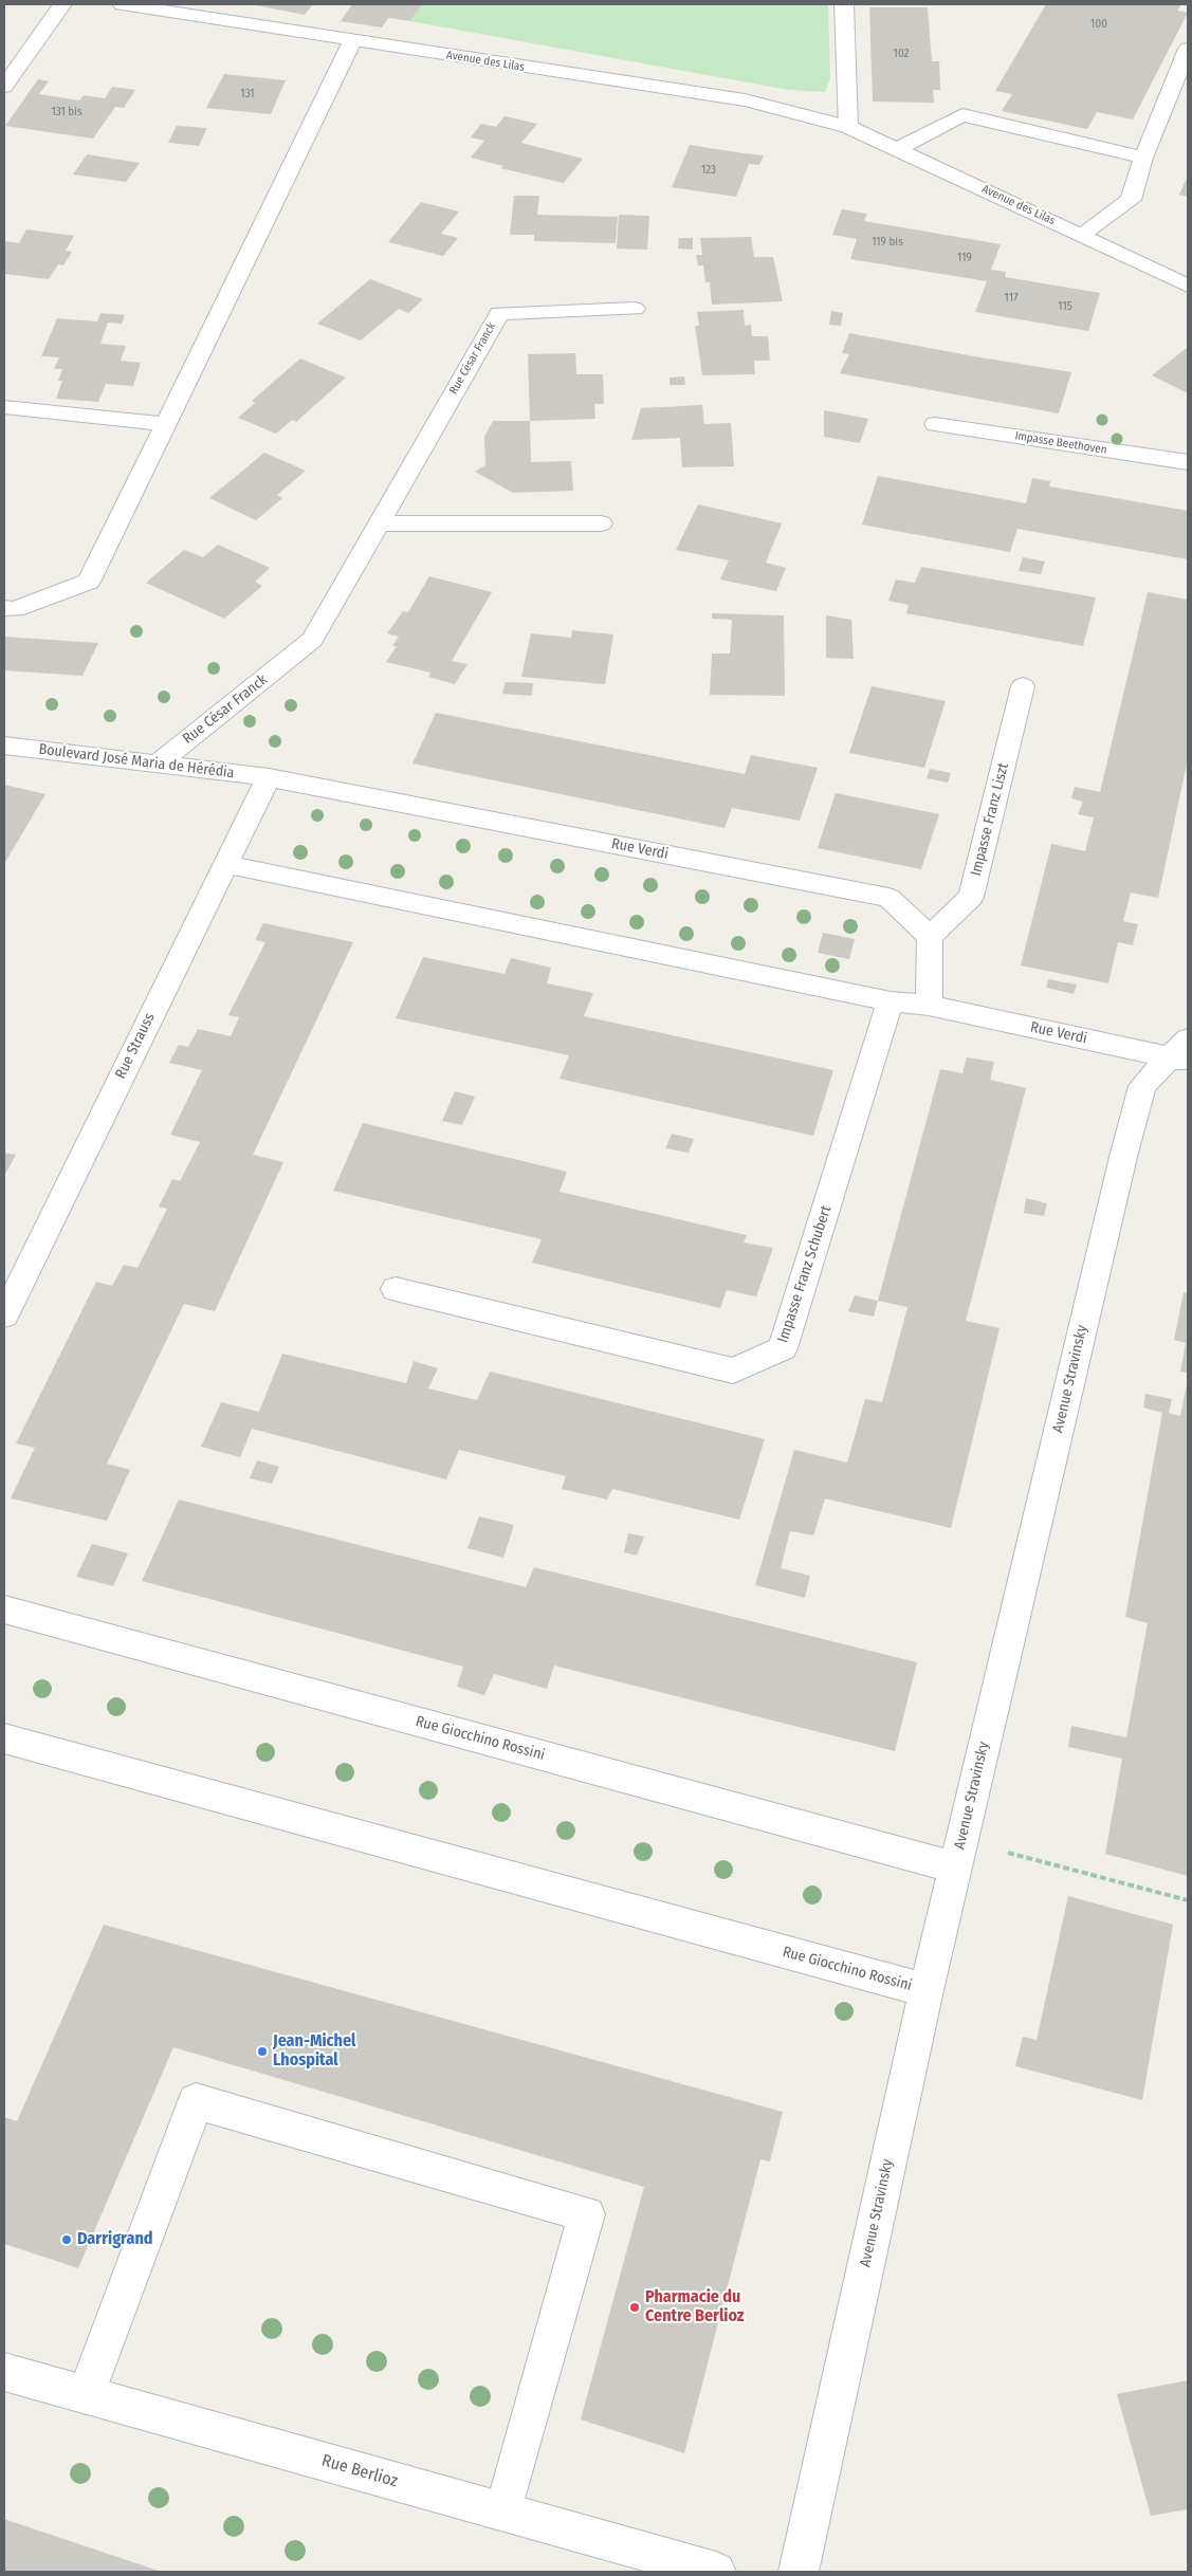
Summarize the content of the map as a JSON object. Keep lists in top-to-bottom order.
{
  "streets": {
    "street": [
      "Avenue des Lilas",
      "Rue César Franck",
      "Impasse Beethoven",
      "Boulevard José Maria de Hérédia",
      "Impasse Franz Liszt",
      "Rue Verdi",
      "Rue Strauss",
      "Impasse Franz Schubert",
      "Avenue Stravinsky",
      "Rue Giocchino Rossini",
      "Rue Berlioz"
    ]
  },
  "crossings": [
    ["Rue César Franck", "Boulevard José Maria de Hérédia"],
    ["Boulevard José Maria de Hérédia", "Rue Verdi"],
    ["Boulevard José Maria de Hérédia", "Rue Strauss"],
    ["Impasse Franz Liszt", "Rue Verdi"],
    ["Rue Verdi", "Rue Strauss"],
    ["Rue Verdi", "Impasse Franz Schubert"],
    ["Rue Verdi", "Avenue Stravinsky"],
    ["Avenue Stravinsky", "Rue Giocchino Rossini"]
  ],
  "places": ["Jean-Michel Lhospital", "Darrigrand", "Pharmacie du Centre Berlioz"],
  "house_numbers": [
    "100",
    "102",
    "131",
    "131 bis",
    "123",
    "119 bis",
    "119",
    "117",
    "115"
  ]
}
